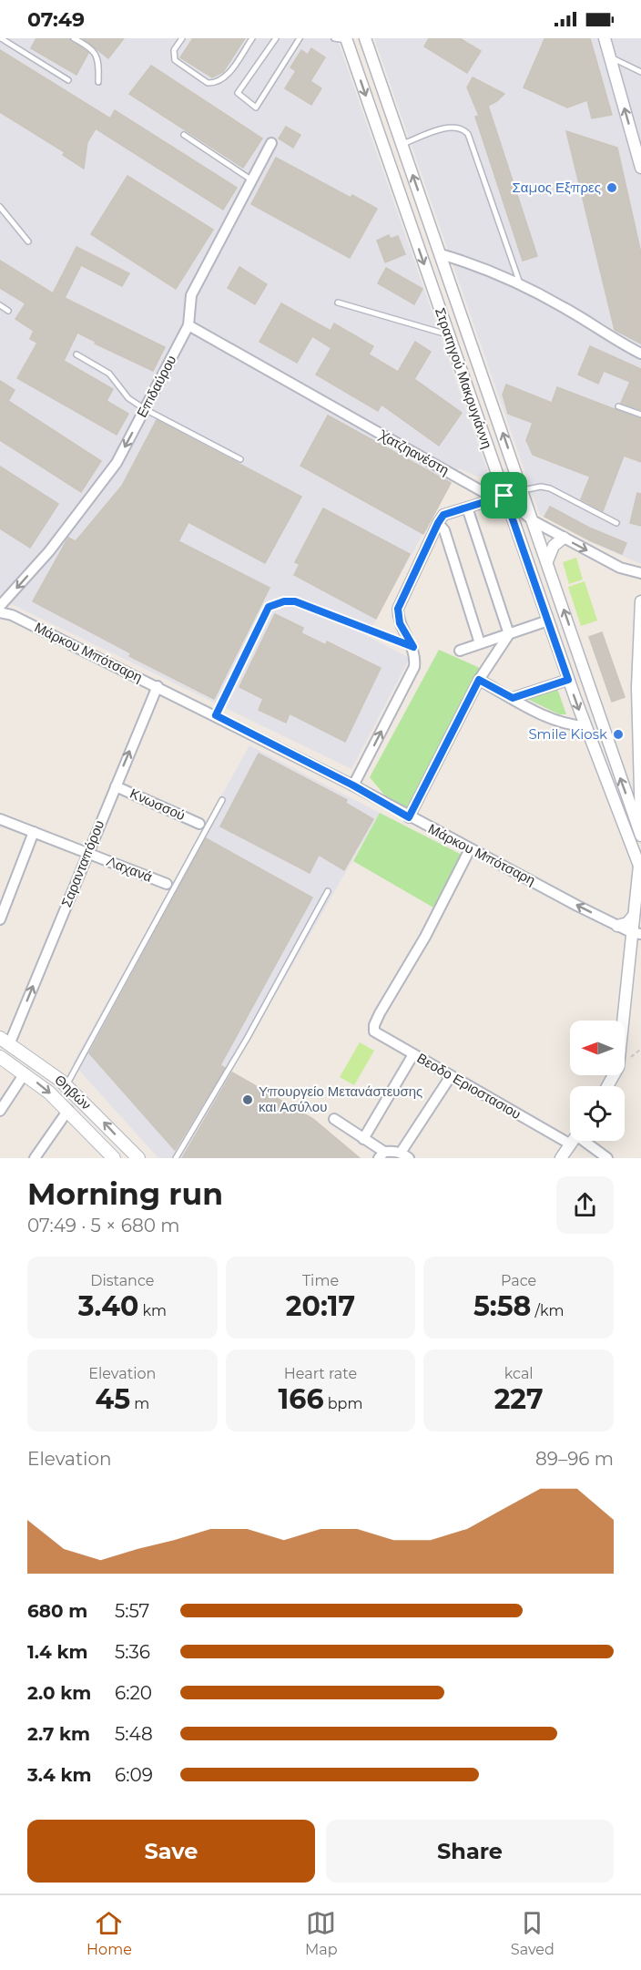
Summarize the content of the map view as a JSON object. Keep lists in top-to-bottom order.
{
  "streets": {
    "main road": ["Θηβών"],
    "street": [
      "Στρατηγού Μακρυγιάννη",
      "Επιδαύρου",
      "Χατζηανέστη",
      "Μάρκου Μπότσαρη",
      "Κνωσσού",
      "Σαρανταπόρου",
      "Λαχανά",
      "Βεοδο Εριοστασιου"
    ]
  },
  "crossings": [
    ["Στρατηγού Μακρυγιάννη", "Χατζηανέστη"],
    ["Επιδαύρου", "Χατζηανέστη"],
    ["Μάρκου Μπότσαρη", "Σαρανταπόρου"],
    ["Μάρκου Μπότσαρη", "Βεοδο Εριοστασιου"],
    ["Κνωσσού", "Σαρανταπόρου"],
    ["Σαρανταπόρου", "Λαχανά"],
    ["Σαρανταπόρου", "Θηβών"]
  ],
  "one_way": ["Επιδαύρου", "Σαρανταπόρου"],
  "places": ["Σαμος Εξπρες", "Smile Kiosk", "Υπουργείο Μετανάστευσης και Ασύλου"],
  "north": "left",
  "page": {
    "status": "07:49",
    "heading": ["Morning run", "07:49 · 5 × 680 m"],
    "stats": [
      ["Distance", "3.40 km"],
      ["Time", "20:17"],
      ["Pace", "5:58 /km"],
      ["Elevation", "45 m"],
      ["Heart rate", "166 bpm"],
      ["kcal", "227"]
    ],
    "chart": ["Elevation", "89–96 m"],
    "list": [
      {
        "name": "680 m",
        "note": "5:57"
      },
      {
        "name": "1.4 km",
        "note": "5:36"
      },
      {
        "name": "2.0 km",
        "note": "6:20"
      },
      {
        "name": "2.7 km",
        "note": "5:48"
      },
      {
        "name": "3.4 km",
        "note": "6:09"
      }
    ],
    "buttons": ["Save", "Share"],
    "tabs": ["Home", "Map", "Saved"]
  }
}
